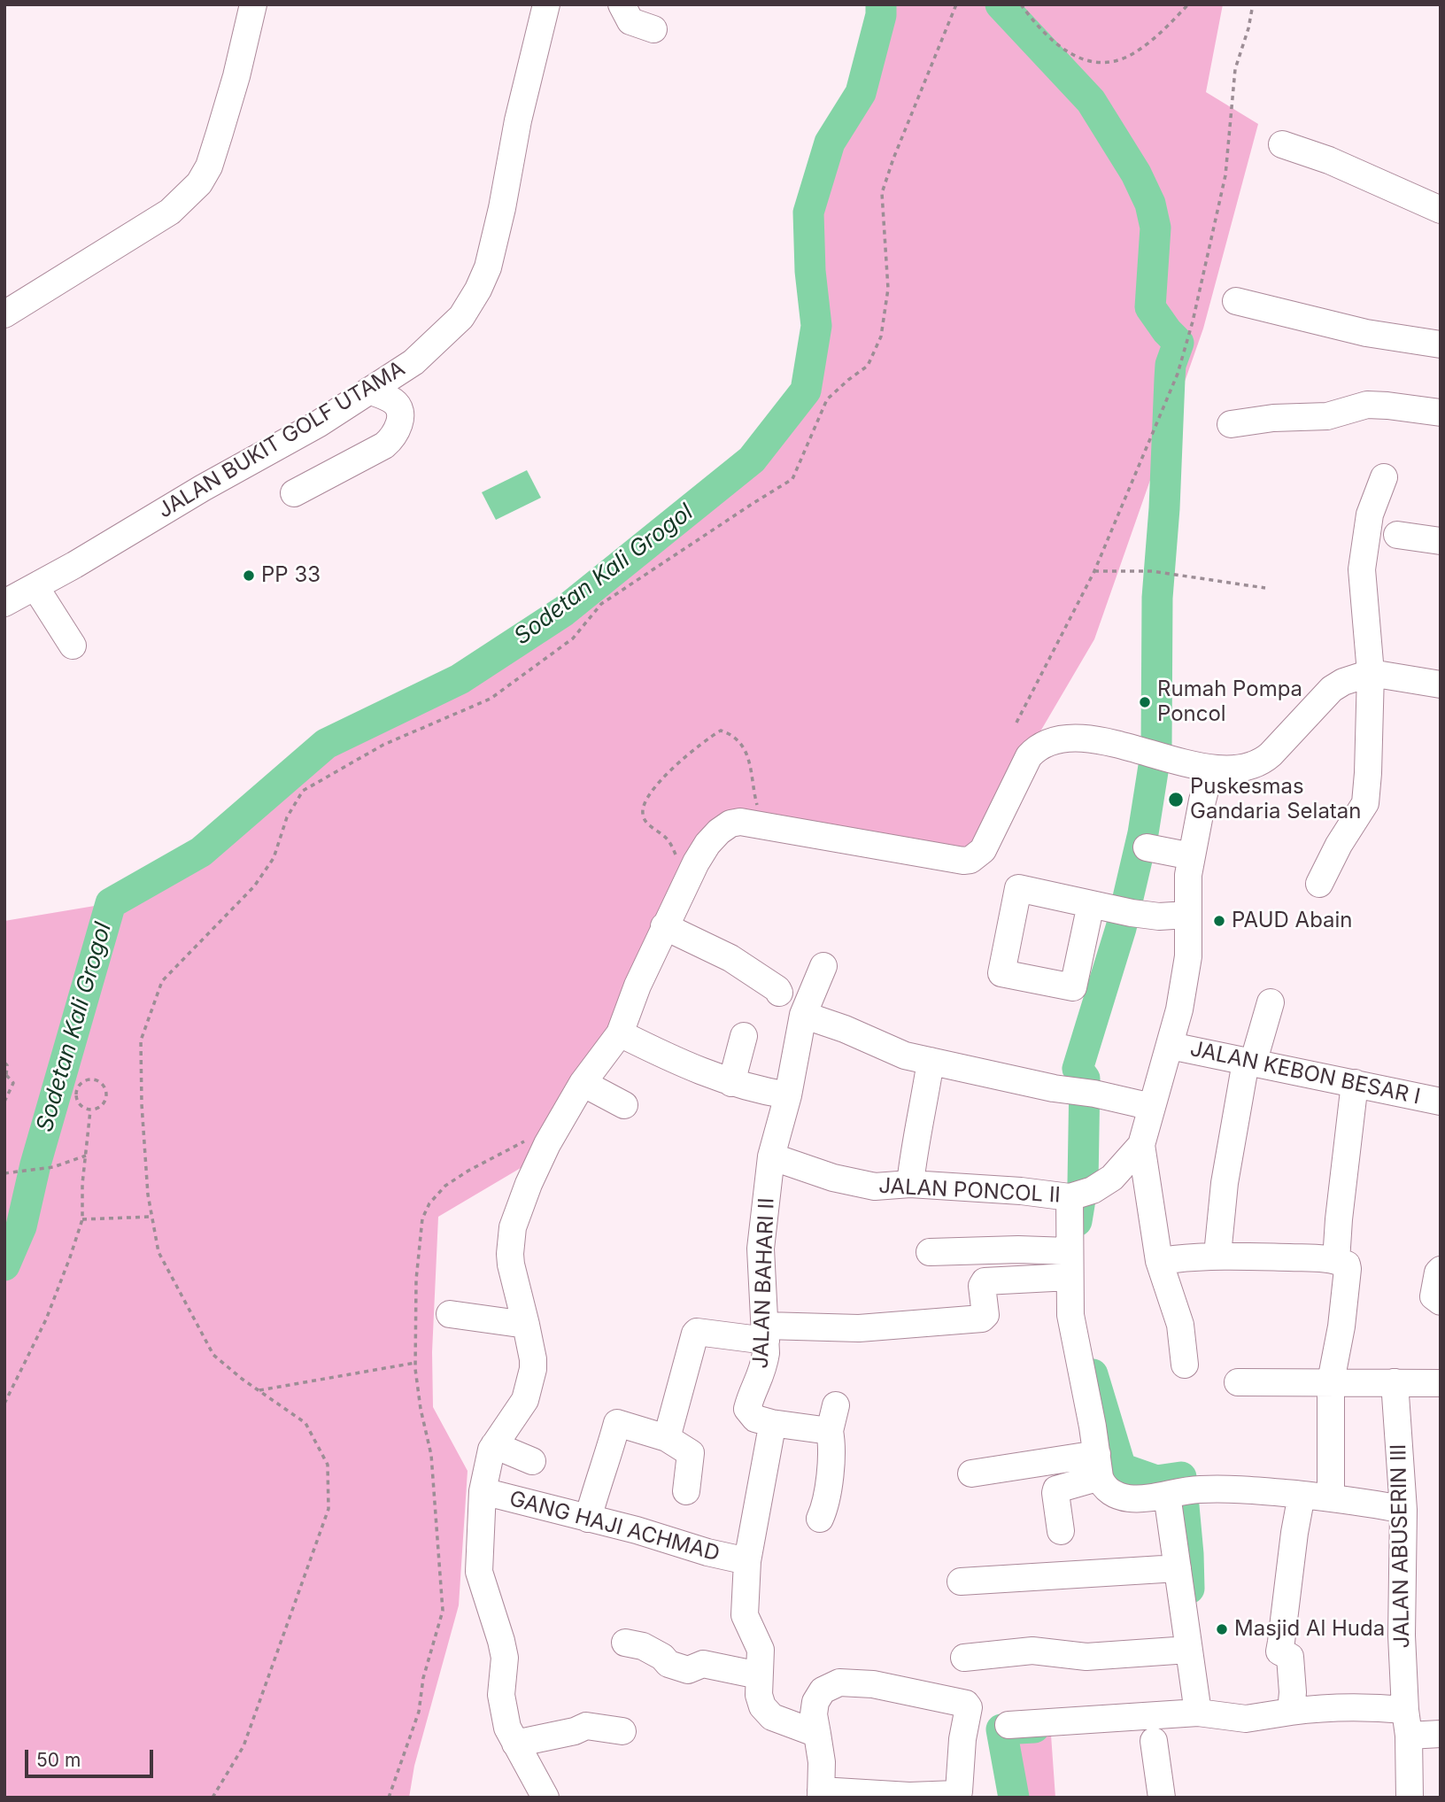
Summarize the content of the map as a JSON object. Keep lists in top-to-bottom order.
{
  "streets": {
    "street": [
      "JALAN BUKIT GOLF UTAMA",
      "JALAN KEBON BESAR I",
      "JALAN PONCOL II",
      "JALAN BAHARI II",
      "GANG HAJI ACHMAD",
      "JALAN ABUSERIN III"
    ]
  },
  "crossings": [
    ["JALAN KEBON BESAR I", "JALAN PONCOL II"],
    ["JALAN PONCOL II", "JALAN BAHARI II"]
  ],
  "water": ["Sodetan Kali Grogol"],
  "places": [
    "PP 33",
    "Rumah Pompa Poncol",
    "Puskesmas Gandaria Selatan",
    "PAUD Abain",
    "Masjid Al Huda"
  ],
  "scale_bar": "50 m"
}
